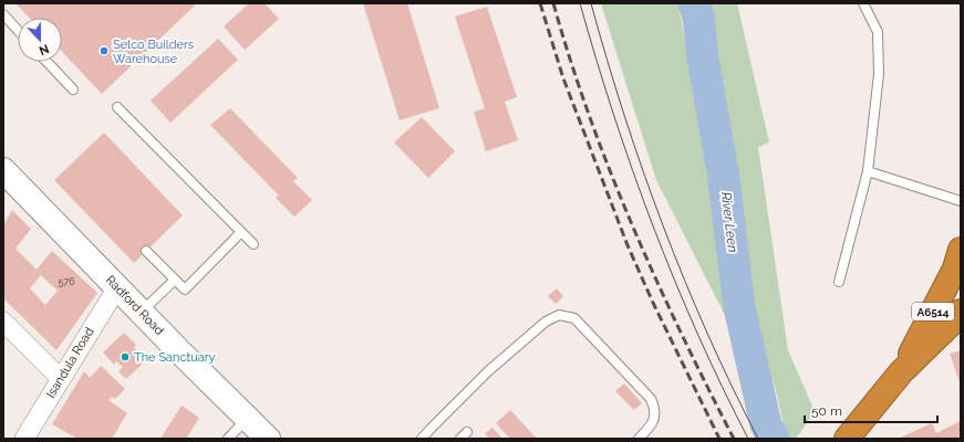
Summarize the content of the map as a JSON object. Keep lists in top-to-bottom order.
{
  "streets": {
    "highway": ["A6514"],
    "street": ["Radford Road", "Isandula Road"]
  },
  "crossings": [
    ["Radford Road", "Isandula Road"]
  ],
  "water": ["River Leen"],
  "places": ["Selco Builders Warehouse", "The Sanctuary"],
  "house_numbers": ["576"],
  "scale_bar": "50 m",
  "north": "bottom"
}
